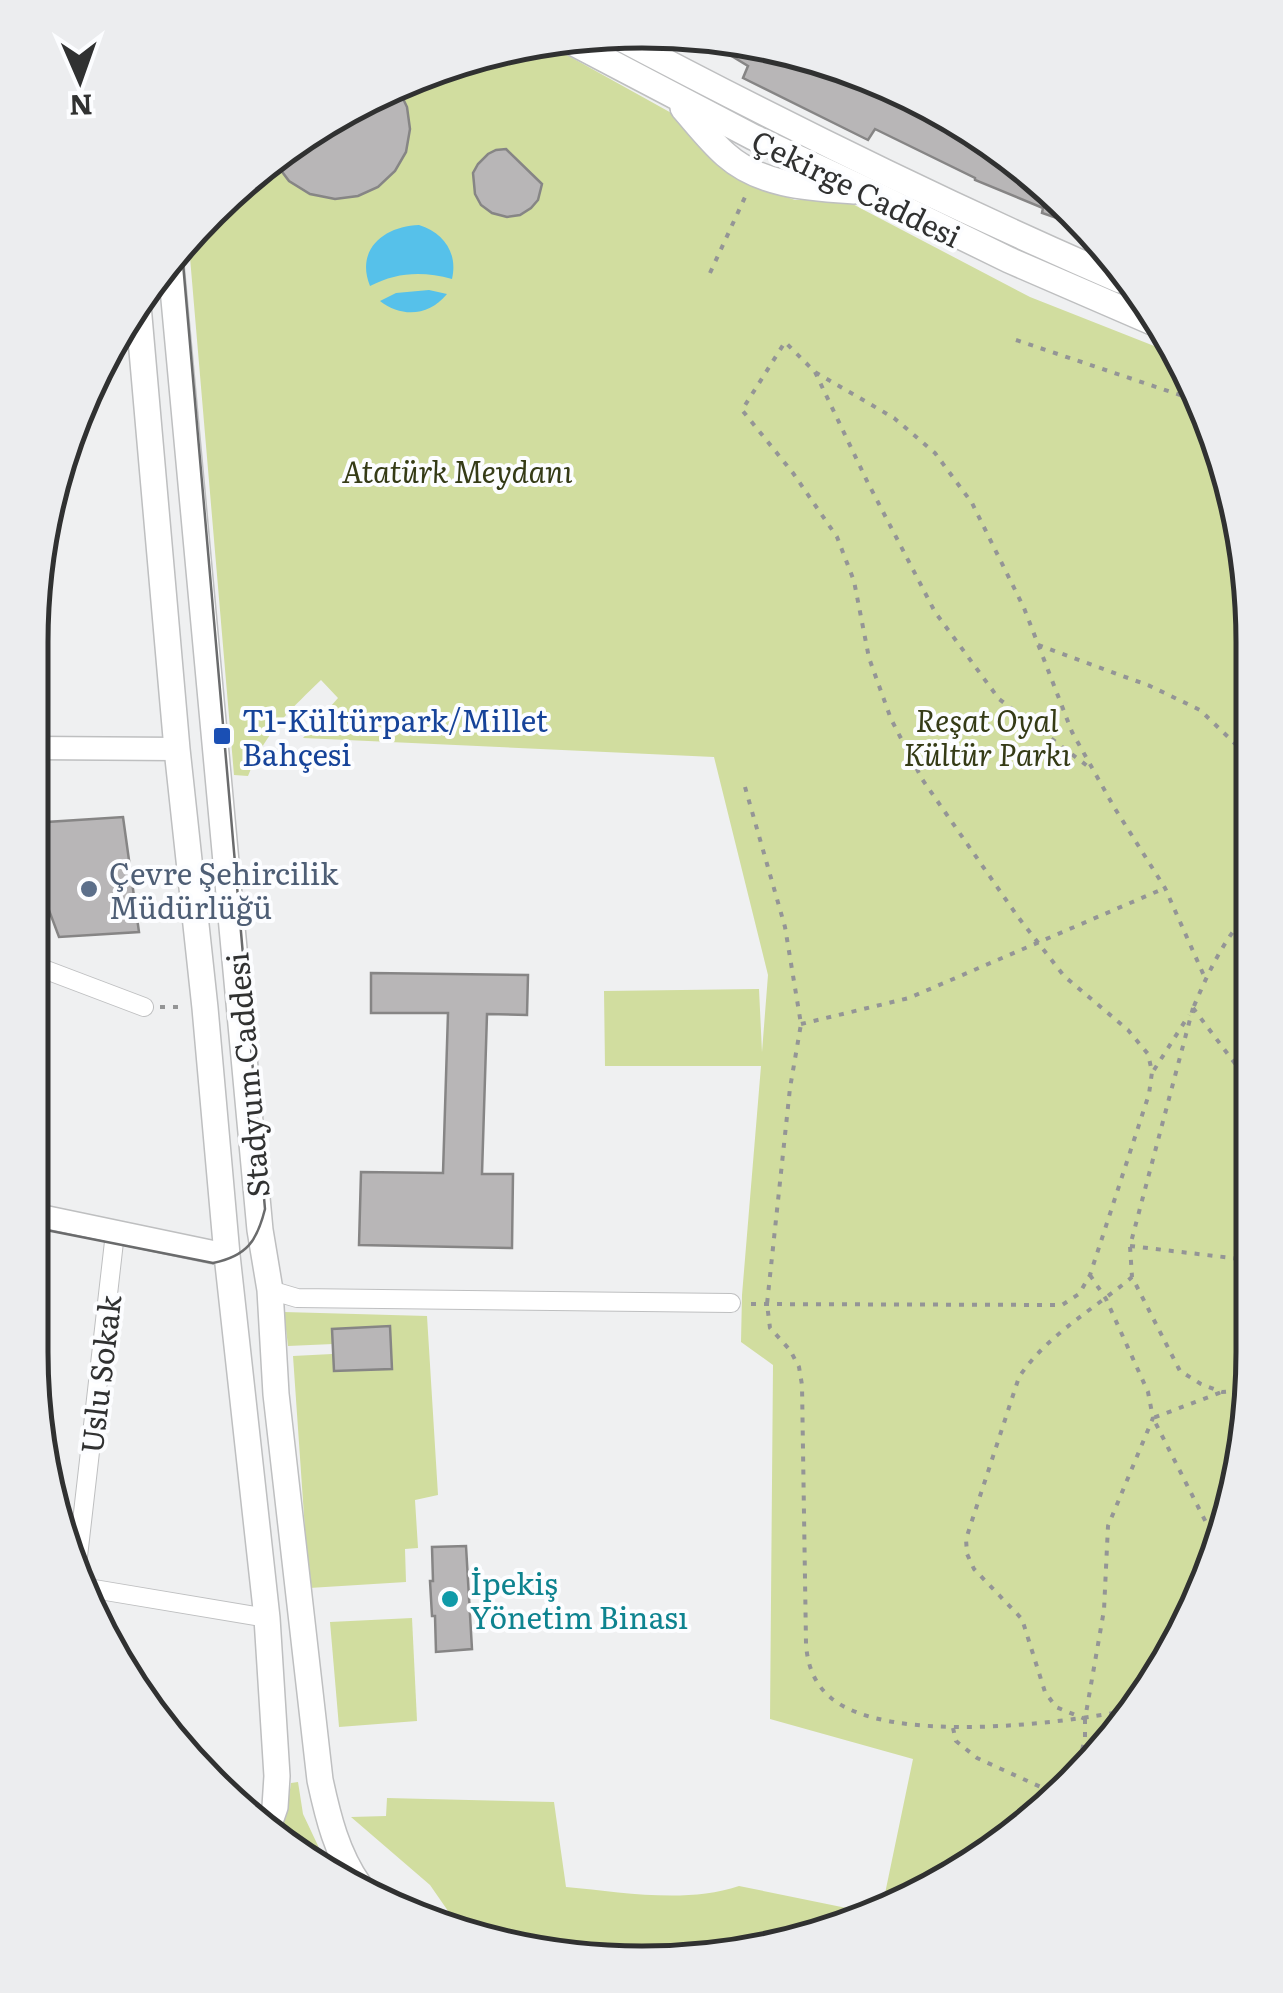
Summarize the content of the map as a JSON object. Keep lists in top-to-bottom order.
{
  "streets": {
    "main road": ["Çekirge Caddesi", "Stadyum Caddesi"],
    "street": ["Uslu Sokak"]
  },
  "parks": ["Atatürk Meydanı", "Reşat Oyal Kültür Parkı"],
  "places": {
    "transit": ["T1-Kültürpark/Millet Bahçesi"],
    "other": ["Çevre Şehircilik Müdürlüğü", "İpekiş Yönetim Binası"]
  },
  "north": "bottom"
}
